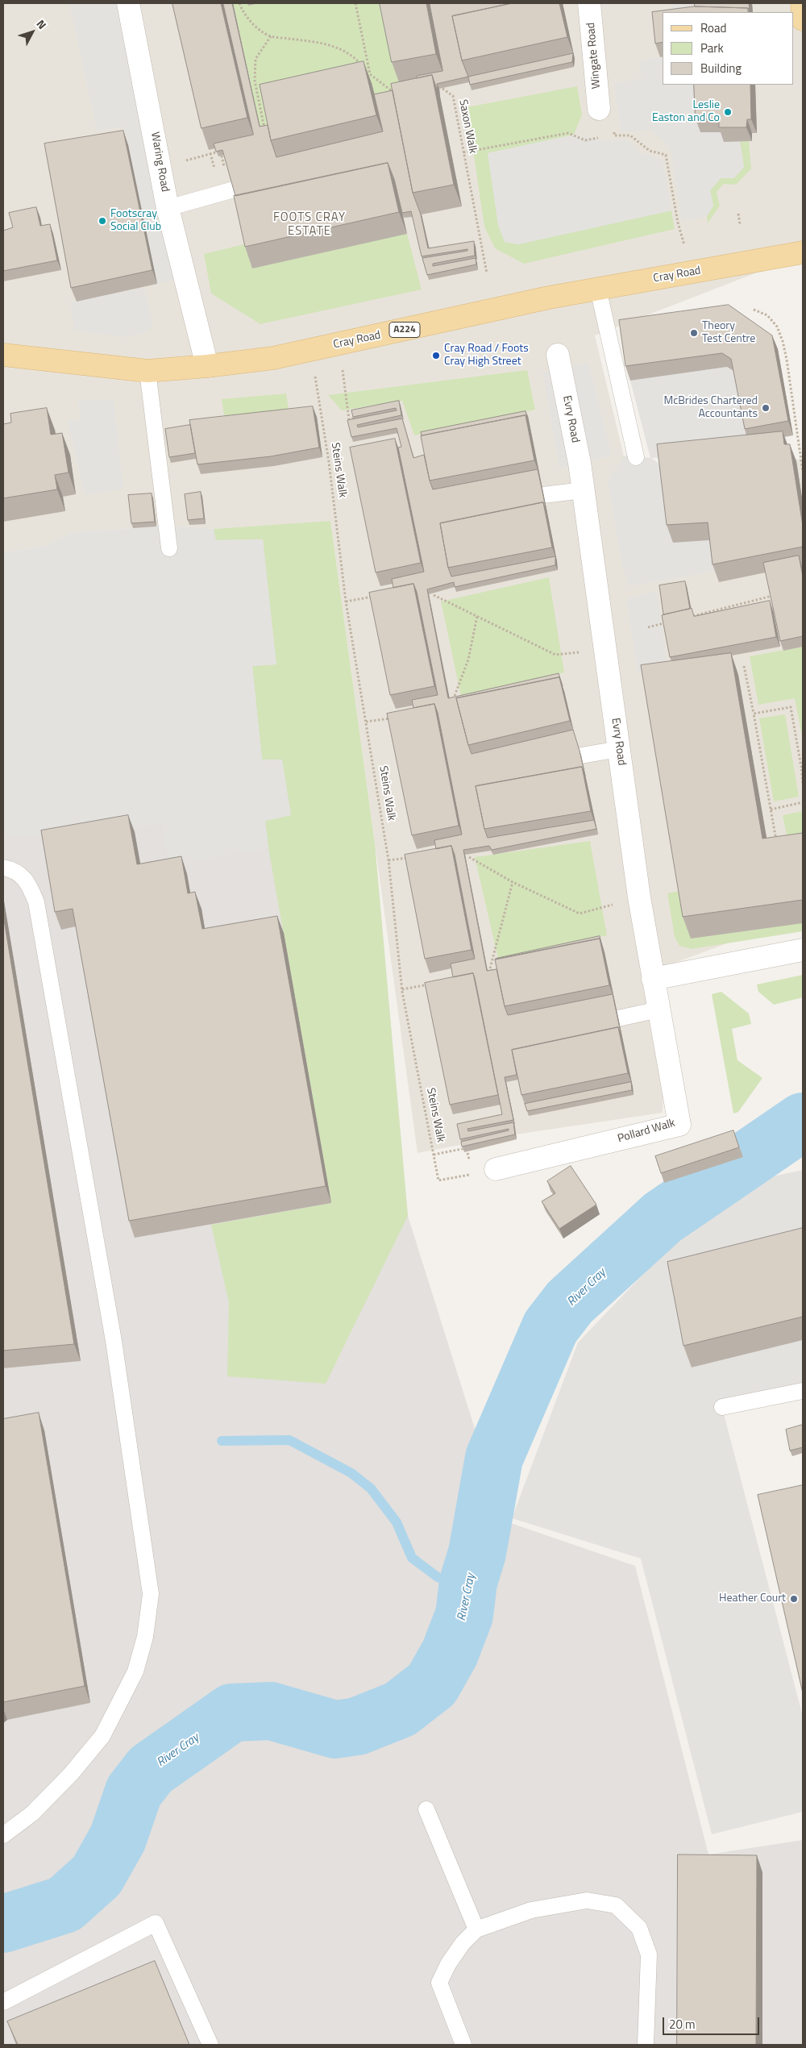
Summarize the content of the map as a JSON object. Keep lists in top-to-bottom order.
{
  "streets": {
    "main road": ["Cray Road", "A224"],
    "street": [
      "Wingate Road",
      "Waring Road",
      "Evry Road",
      "Pollard Walk"
    ],
    "path": ["Saxon Walk", "Steins Walk"]
  },
  "crossings": [
    ["Waring Road", "Cray Road"],
    ["Cray Road", "Steins Walk"],
    ["Evry Road", "Pollard Walk"],
    ["Steins Walk", "Pollard Walk"]
  ],
  "districts": ["FOOTS CRAY ESTATE"],
  "water": ["River Cray"],
  "places": [
    "Leslie Easton and Co",
    "Footscray Social Club",
    "Theory Test Centre",
    "Cray Road / Foots Cray High Street",
    "McBrides Chartered Accountants",
    "Heather Court"
  ],
  "legend": ["Road", "Park", "Building"],
  "scale_bar": "20 m",
  "north": "top right"
}
